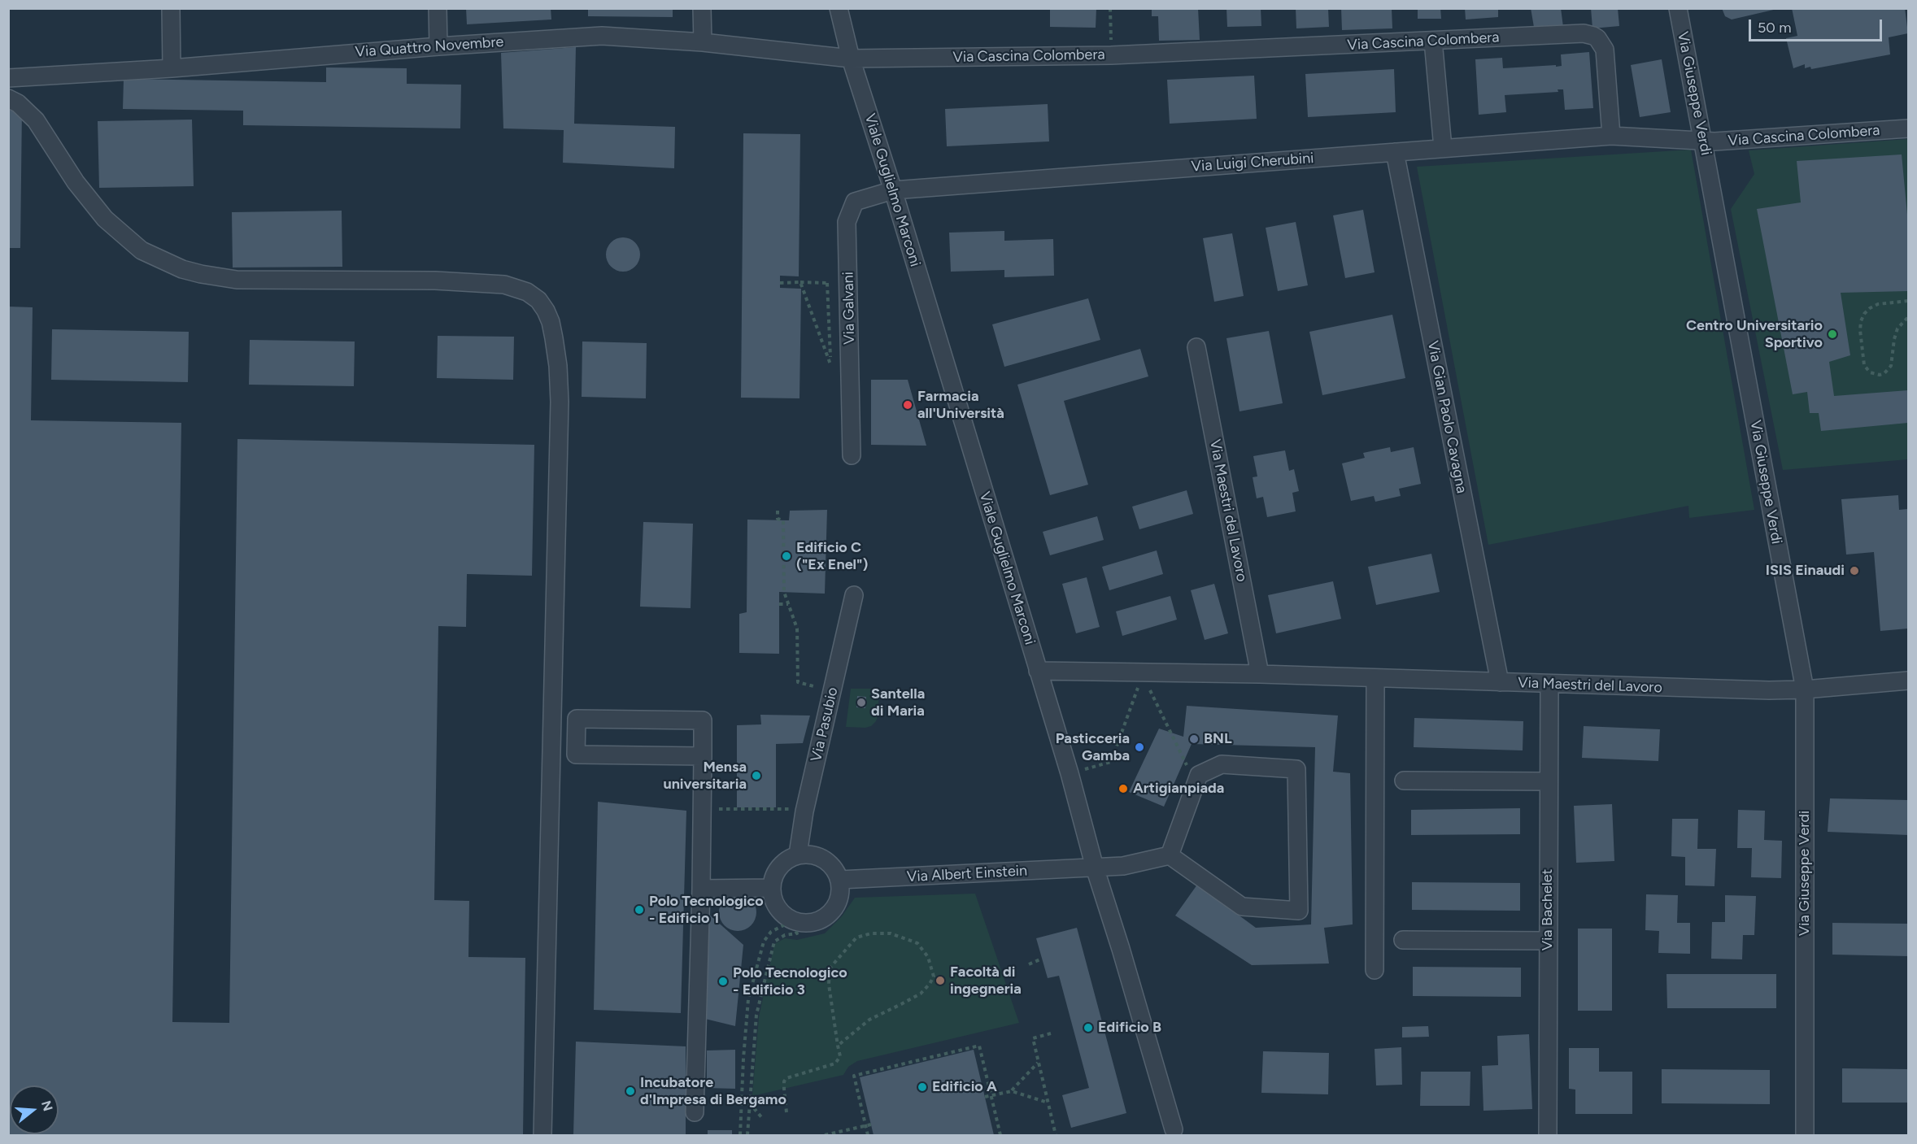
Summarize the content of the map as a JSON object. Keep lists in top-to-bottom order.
{
  "streets": {
    "street": [
      "Via Cascina Colombera",
      "Via Quattro Novembre",
      "Via Giuseppe Verdi",
      "Via Luigi Cherubini",
      "Viale Guglielmo Marconi",
      "Via Galvani",
      "Via Gian Paolo Cavagna",
      "Via Maestri del Lavoro",
      "Via Pasubio",
      "Via Albert Einstein",
      "Via Bachelet"
    ]
  },
  "crossings": [
    ["Via Cascina Colombera", "Via Quattro Novembre"],
    ["Via Cascina Colombera", "Via Giuseppe Verdi"],
    ["Via Cascina Colombera", "Via Luigi Cherubini"],
    ["Via Cascina Colombera", "Viale Guglielmo Marconi"],
    ["Via Quattro Novembre", "Viale Guglielmo Marconi"],
    ["Via Giuseppe Verdi", "Via Maestri del Lavoro"],
    ["Via Luigi Cherubini", "Viale Guglielmo Marconi"],
    ["Via Luigi Cherubini", "Via Galvani"],
    ["Via Luigi Cherubini", "Via Gian Paolo Cavagna"],
    ["Viale Guglielmo Marconi", "Via Galvani"],
    ["Viale Guglielmo Marconi", "Via Maestri del Lavoro"],
    ["Viale Guglielmo Marconi", "Via Albert Einstein"],
    ["Via Gian Paolo Cavagna", "Via Maestri del Lavoro"],
    ["Via Maestri del Lavoro", "Via Bachelet"],
    ["Via Pasubio", "Via Albert Einstein"]
  ],
  "places": [
    "Centro Universitario Sportivo",
    "Farmacia all'Università",
    "Edificio C (\"Ex Enel\")",
    "ISIS Einaudi",
    "Santella di Maria",
    "BNL",
    "Pasticceria Gamba",
    "Mensa universitaria",
    "Artigianpiada",
    "Polo Tecnologico - Edificio 1",
    "Facoltà di ingegneria",
    "Polo Tecnologico - Edificio 3",
    "Edificio B",
    "Edificio A",
    "Incubatore d'Impresa di Bergamo"
  ],
  "scale_bar": "50 m",
  "north": "right"
}
